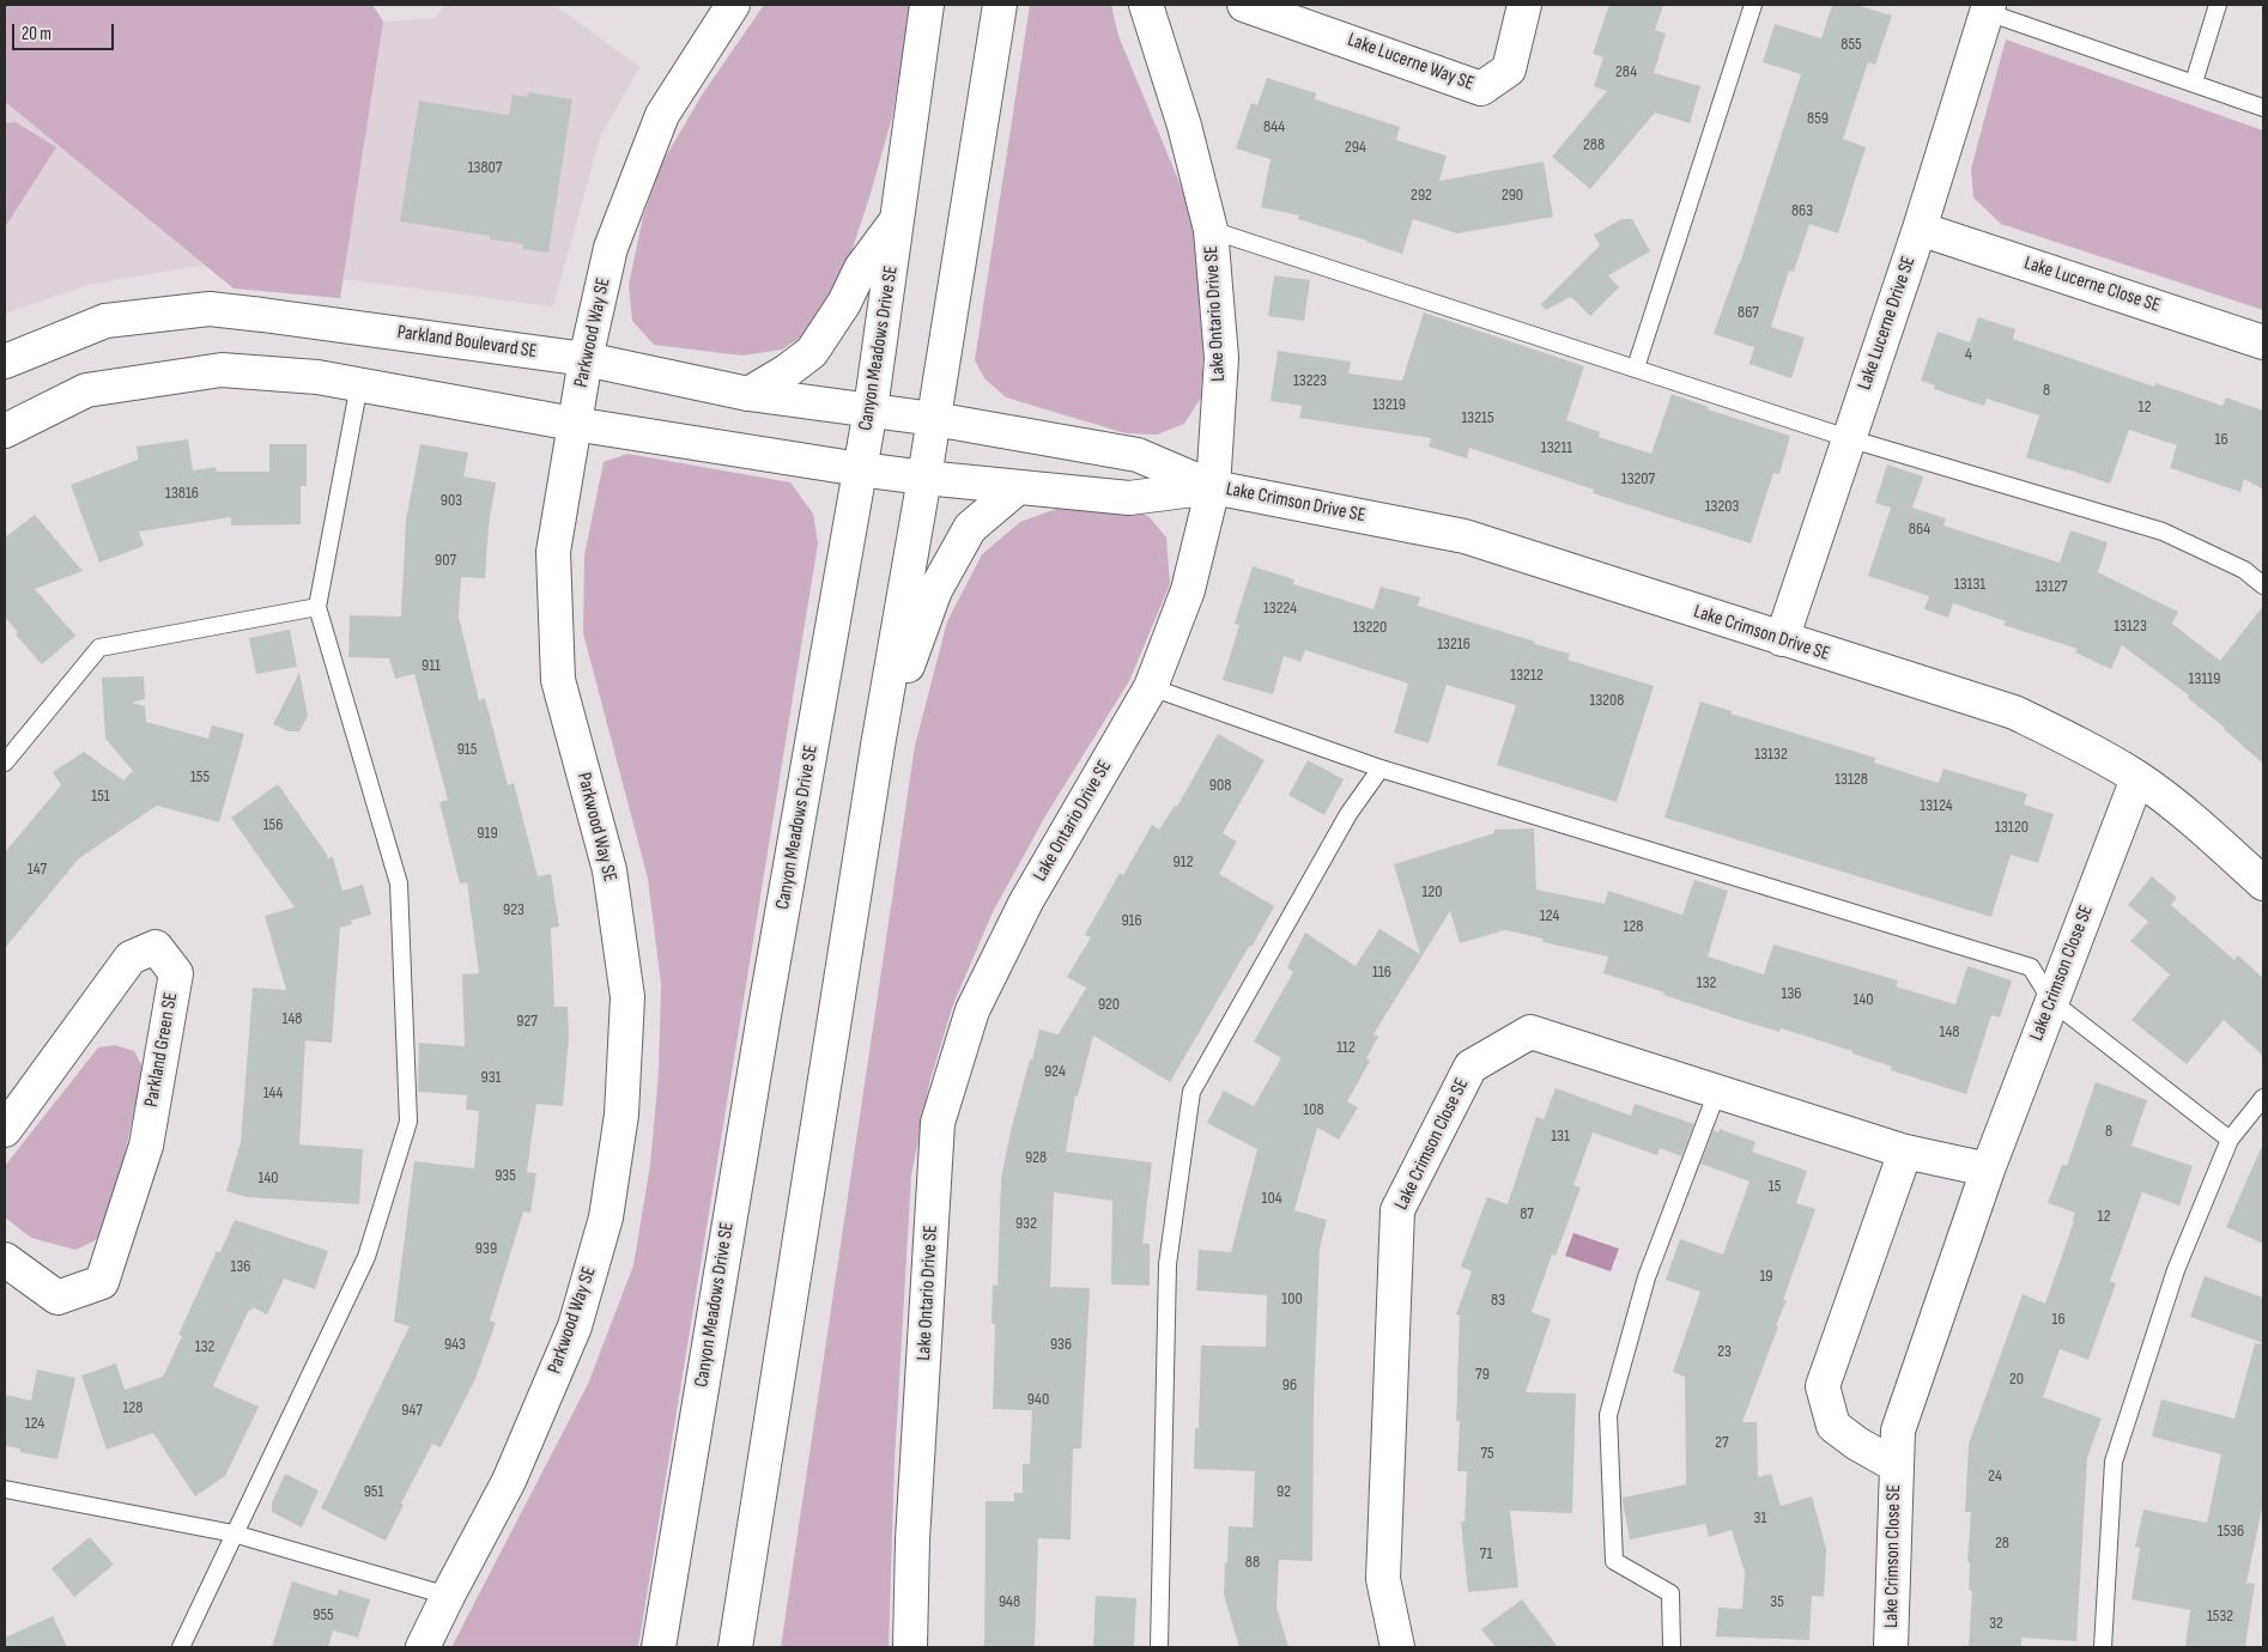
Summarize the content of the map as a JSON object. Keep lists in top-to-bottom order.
{
  "streets": {
    "street": [
      "Lake Lucerne Way SE",
      "Lake Lucerne Close SE",
      "Lake Ontario Drive SE",
      "Lake Lucerne Drive SE",
      "Parkwood Way SE",
      "Parkland Boulevard SE",
      "Canyon Meadows Drive SE",
      "Lake Crimson Drive SE",
      "Lake Crimson Close SE",
      "Parkland Green SE"
    ]
  },
  "crossings": [
    ["Lake Lucerne Close SE", "Lake Lucerne Drive SE"],
    ["Lake Ontario Drive SE", "Lake Crimson Drive SE"],
    ["Lake Lucerne Drive SE", "Lake Crimson Drive SE"],
    ["Parkwood Way SE", "Parkland Boulevard SE"],
    ["Parkland Boulevard SE", "Canyon Meadows Drive SE"],
    ["Parkland Boulevard SE", "Lake Crimson Drive SE"],
    ["Lake Crimson Drive SE", "Lake Crimson Close SE"]
  ],
  "house_numbers": [
    "855",
    "284",
    "859",
    "844",
    "288",
    "294",
    "13807",
    "292",
    "290",
    "863",
    "867",
    "4",
    "13223",
    "8",
    "13219",
    "12",
    "13215",
    "16",
    "13211",
    "13207",
    "13816",
    "903",
    "13203",
    "864",
    "907",
    "13131",
    "13127",
    "13224",
    "13123",
    "13220",
    "13216",
    "911",
    "13212",
    "13119",
    "13208",
    "915",
    "13132",
    "155",
    "13128",
    "908",
    "151",
    "13124",
    "156",
    "13120",
    "919",
    "912",
    "147",
    "120",
    "923",
    "124",
    "916",
    "128",
    "116",
    "132",
    "136",
    "140",
    "920",
    "148",
    "927",
    "148",
    "112",
    "924",
    "931",
    "144",
    "108",
    "8",
    "131",
    "928",
    "935",
    "140",
    "15",
    "104",
    "87",
    "12",
    "932",
    "939",
    "136",
    "19",
    "100",
    "83",
    "16",
    "943",
    "936",
    "132",
    "23",
    "79",
    "20",
    "96",
    "940",
    "128",
    "947",
    "124",
    "27",
    "75",
    "24",
    "951",
    "92",
    "31",
    "1536",
    "28",
    "71",
    "88",
    "948",
    "35",
    "955",
    "1532",
    "32"
  ],
  "scale_bar": "20 m"
}
